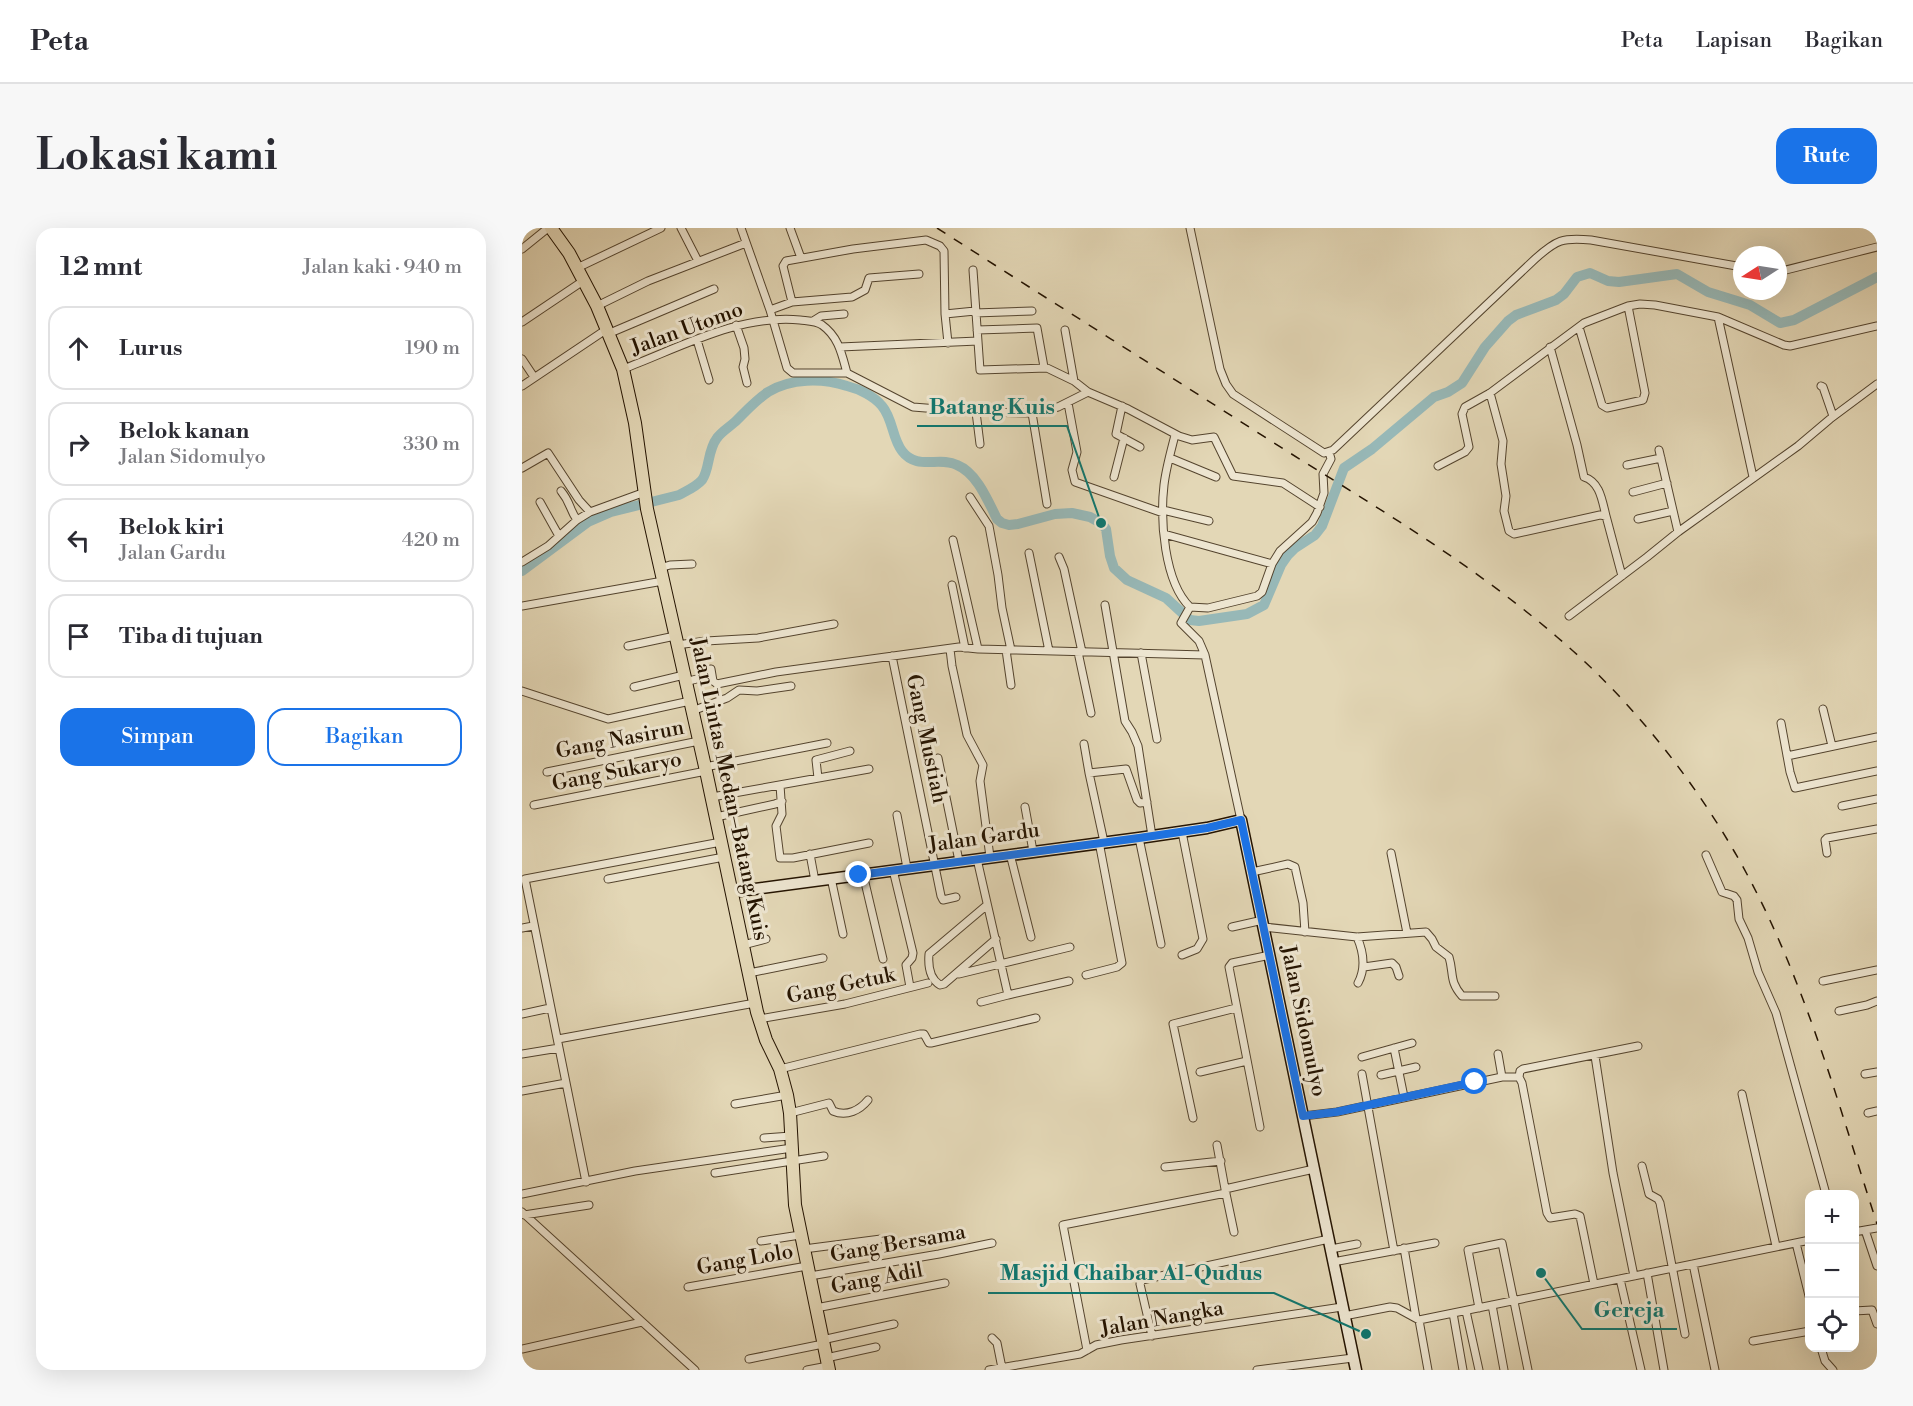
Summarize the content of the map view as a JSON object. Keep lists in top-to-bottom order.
{
  "streets": {
    "highway": ["Jalan Lintas Medan–Batang Kuis"],
    "street": [
      "Jalan Utomo",
      "Gang Mustiah",
      "Gang Nasirun",
      "Gang Sukaryo",
      "Jalan Gardu",
      "Gang Getuk",
      "Jalan Sidomulyo",
      "Gang Bersama",
      "Gang Lolo",
      "Gang Adil",
      "Jalan Nangka"
    ]
  },
  "crossings": [
    ["Jalan Utomo", "Jalan Lintas Medan–Batang Kuis"],
    ["Gang Mustiah", "Jalan Gardu"],
    ["Gang Nasirun", "Jalan Lintas Medan–Batang Kuis"],
    ["Gang Sukaryo", "Jalan Lintas Medan–Batang Kuis"],
    ["Jalan Lintas Medan–Batang Kuis", "Jalan Gardu"],
    ["Jalan Lintas Medan–Batang Kuis", "Gang Getuk"],
    ["Jalan Lintas Medan–Batang Kuis", "Gang Bersama"],
    ["Jalan Lintas Medan–Batang Kuis", "Gang Lolo"],
    ["Jalan Lintas Medan–Batang Kuis", "Gang Adil"],
    ["Jalan Gardu", "Jalan Sidomulyo"],
    ["Jalan Sidomulyo", "Jalan Nangka"],
    ["Gang Bersama", "Gang Lolo"]
  ],
  "places": ["Batang Kuis", "Gereja", "Masjid Chaibar Al-Qudus"],
  "north": "left",
  "page": {
    "header": "Peta",
    "nav": ["Peta", "Lapisan", "Bagikan"],
    "buttons": [
      "Rute",
      ["Simpan", "Bagikan"]
    ],
    "title": "Lokasi kami",
    "heading": ["12 mnt", "Jalan kaki · 940 m"],
    "list": [
      ["Lurus", "190 m"],
      ["Belok kanan", "Jalan Sidomulyo", "330 m"],
      ["Belok kiri", "Jalan Gardu", "420 m"],
      "Tiba di tujuan"
    ],
    "map_buttons": ["+", "−"]
  }
}
